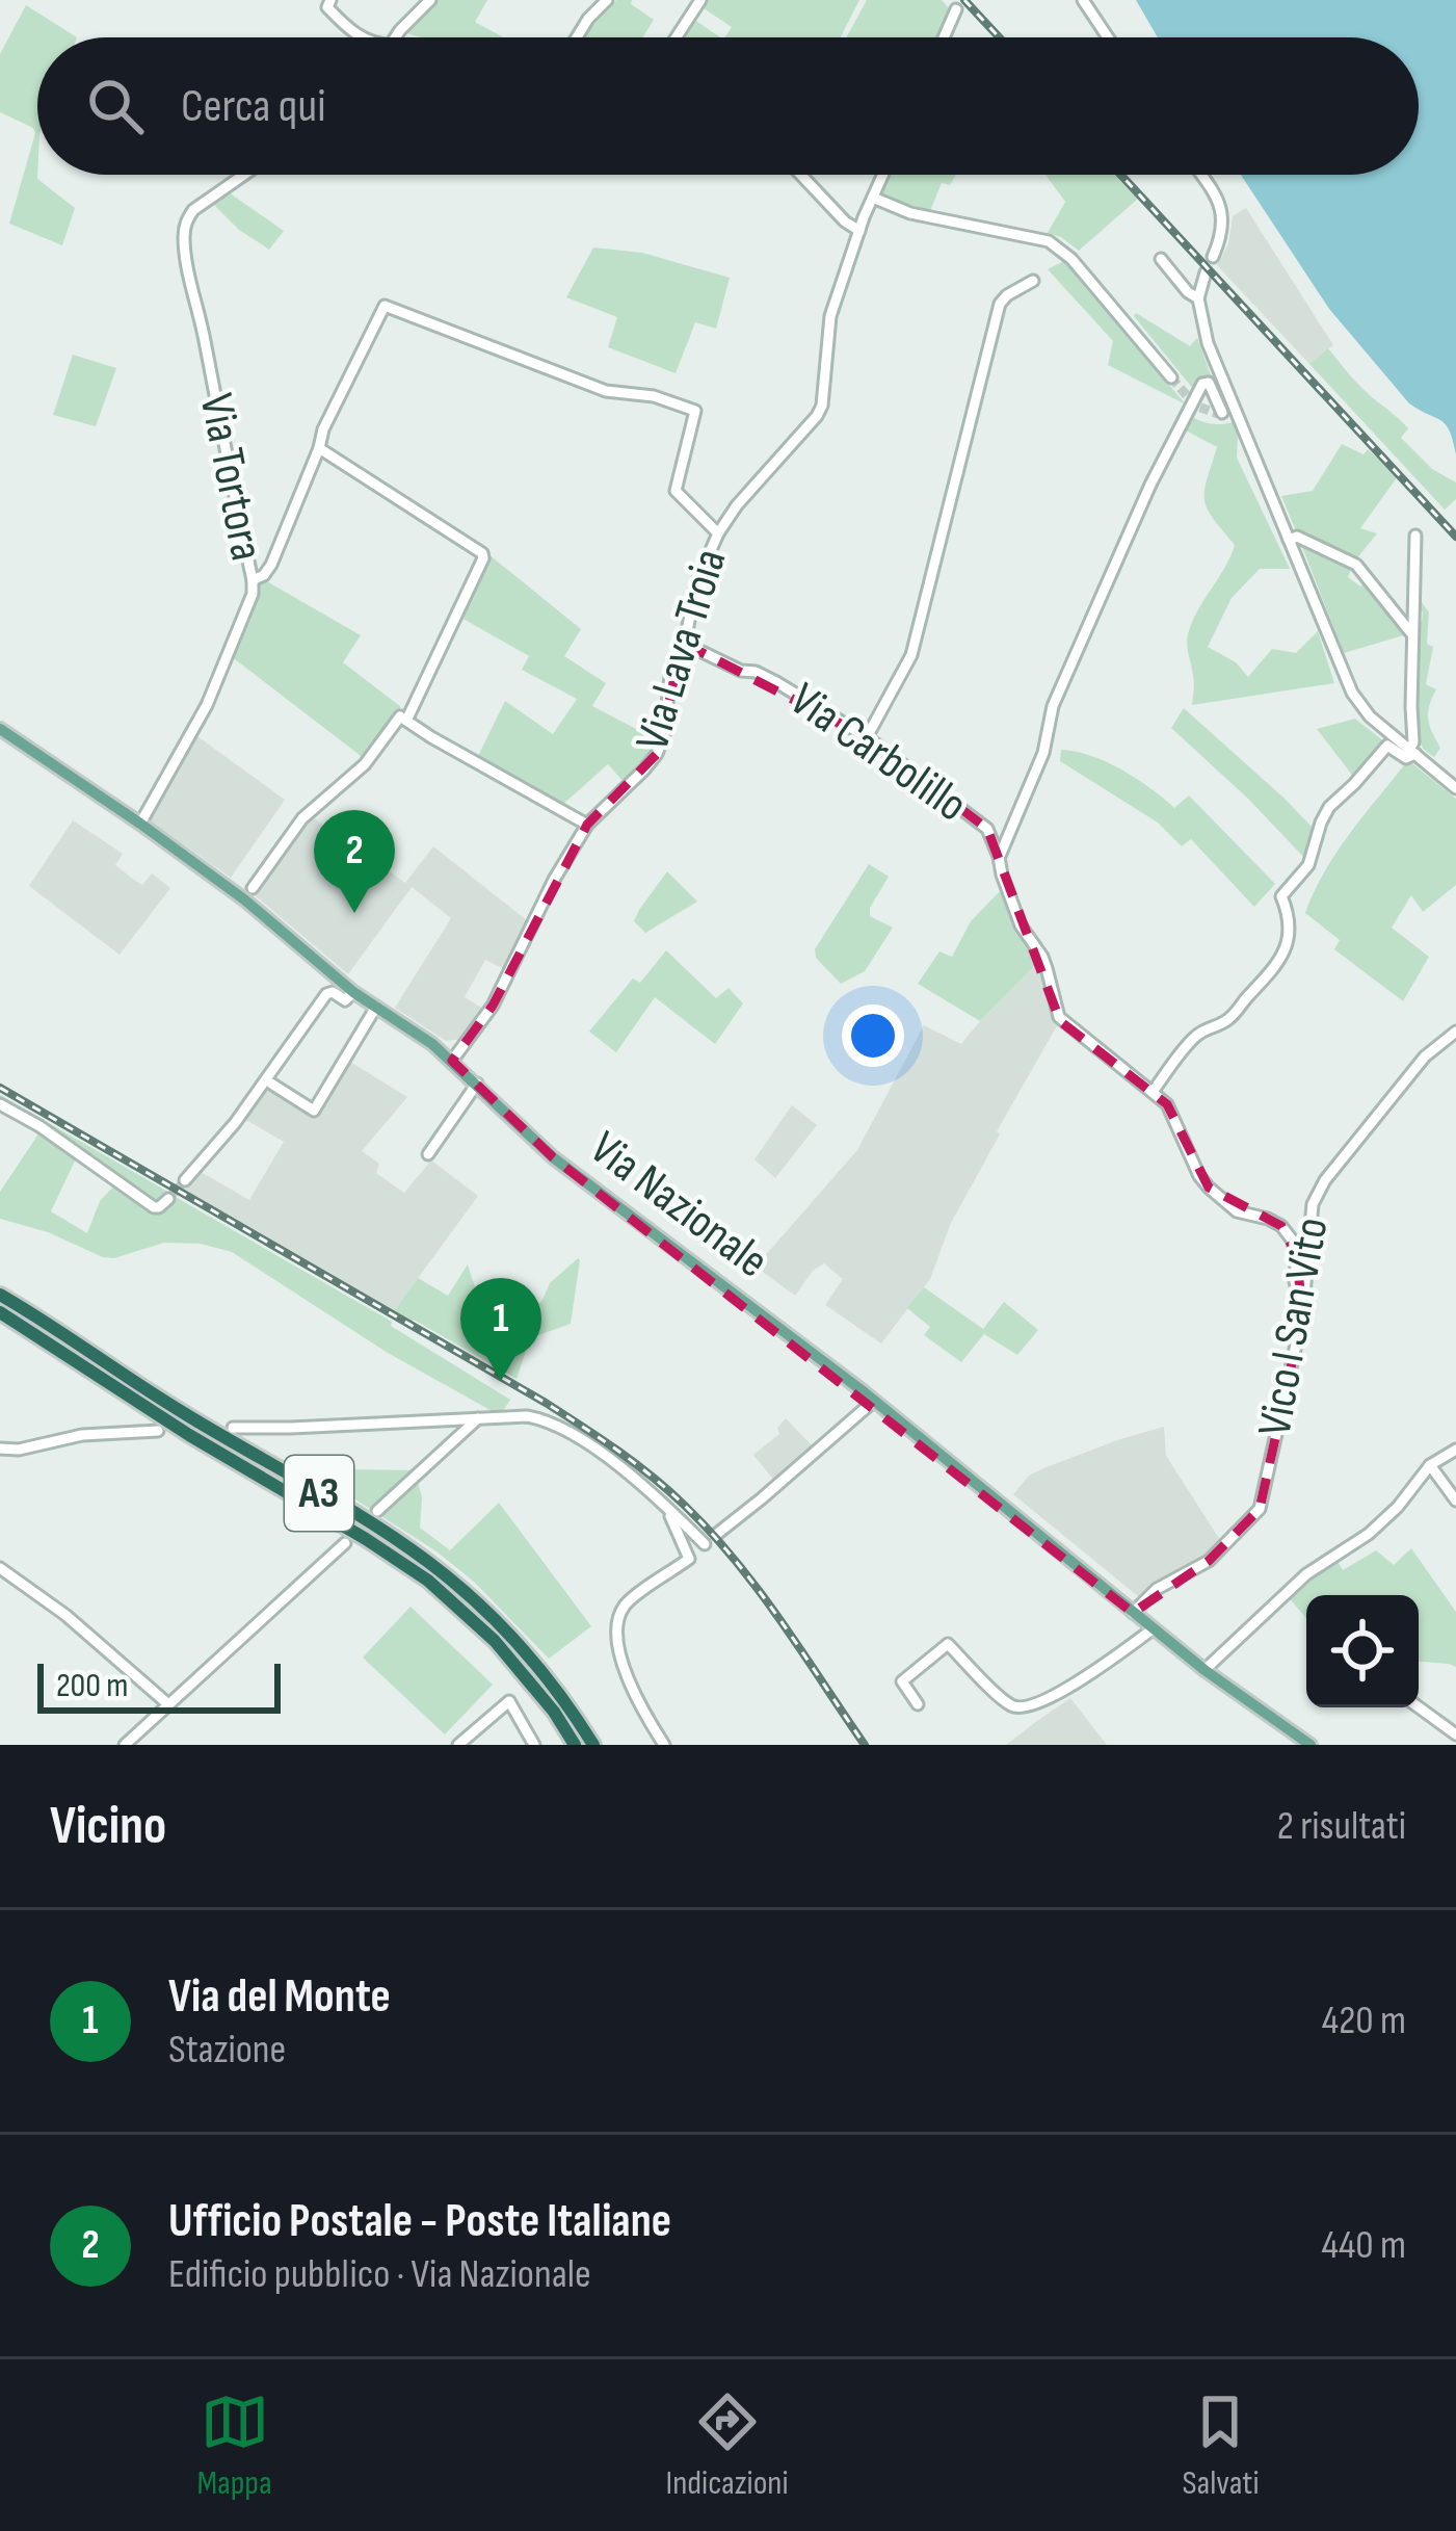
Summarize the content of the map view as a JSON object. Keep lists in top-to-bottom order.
{
  "streets": {
    "highway": ["A3"],
    "main road": ["Via Nazionale"],
    "street": [
      "Via Tortora",
      "Via Lava Troia",
      "Via Carbolillo",
      "Vico I San Vito"
    ]
  },
  "crossings": [
    ["Via Tortora", "Via Nazionale"],
    ["Via Lava Troia", "Via Carbolillo"],
    ["Via Lava Troia", "Via Nazionale"],
    ["Via Carbolillo", "Vico I San Vito"],
    ["Via Nazionale", "Vico I San Vito"]
  ],
  "scale_bar": "200 m",
  "page": {
    "search": "Cerca qui",
    "pins": ["2", "1"],
    "scale": "200 m",
    "heading": ["Vicino", "2 risultati"],
    "list": [
      {
        "mark": "1",
        "name": "Via del Monte",
        "note": "Stazione",
        "value": "420 m"
      },
      {
        "mark": "2",
        "name": "Ufficio Postale - Poste Italiane",
        "note": "Edificio pubblico · Via Nazionale",
        "value": "440 m"
      }
    ],
    "nav": ["Mappa", "Indicazioni", "Salvati"]
  }
}
